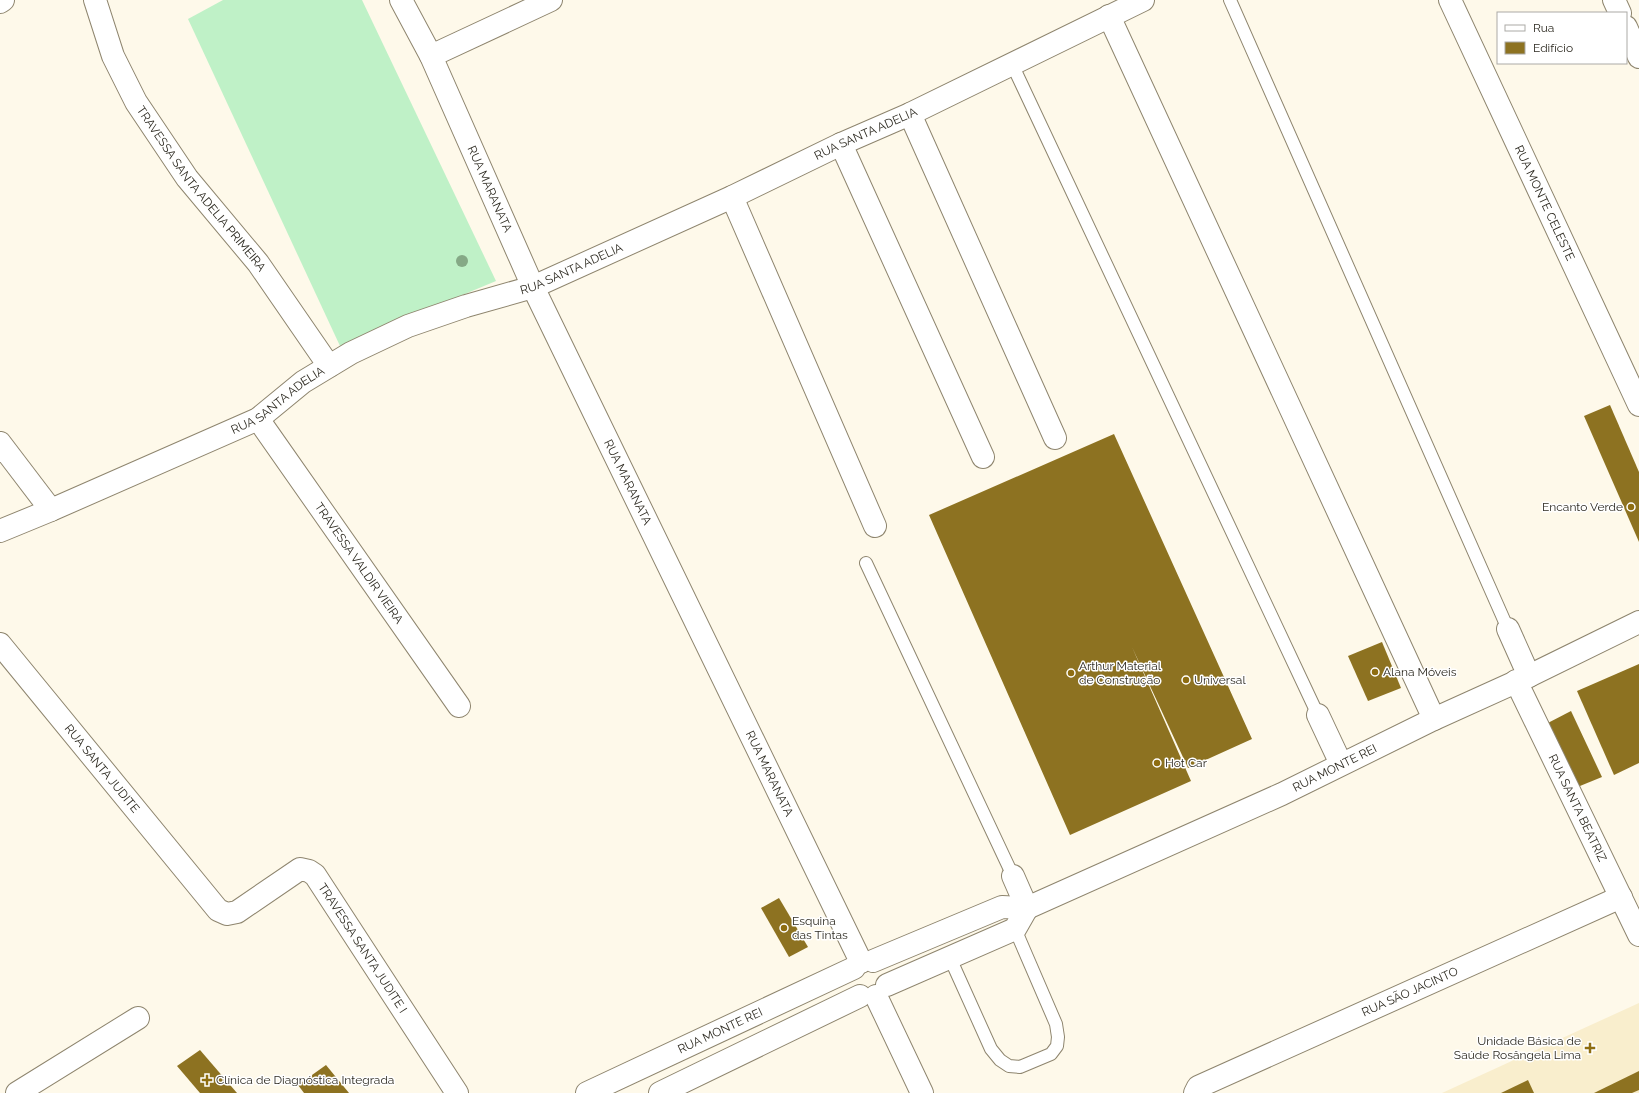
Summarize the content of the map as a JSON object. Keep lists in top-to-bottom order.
{
  "streets": {
    "street": [
      "RUA SANTA ADELIA",
      "TRAVESSA SANTA ADELIA PRIMEIRA",
      "RUA MARANATA",
      "RUA MONTE CELESTE",
      "TRAVESSA VALDIR VIEIRA",
      "RUA MONTE REI",
      "RUA SANTA JUDITE",
      "RUA SANTA BEATRIZ",
      "TRAVESSA SANTA JUDITE I",
      "RUA SÃO JACINTO"
    ]
  },
  "crossings": [
    ["RUA SANTA ADELIA", "TRAVESSA SANTA ADELIA PRIMEIRA"],
    ["RUA SANTA ADELIA", "RUA MARANATA"],
    ["RUA SANTA ADELIA", "TRAVESSA VALDIR VIEIRA"],
    ["RUA MARANATA", "RUA MONTE REI"],
    ["RUA MONTE REI", "RUA SANTA BEATRIZ"],
    ["RUA SANTA JUDITE", "TRAVESSA SANTA JUDITE I"],
    ["RUA SANTA BEATRIZ", "RUA SÃO JACINTO"]
  ],
  "places": {
    "other": [
      "Encanto Verde",
      "Alana Móveis",
      "Arthur Material de Construção",
      "Universal",
      "Hot Car",
      "Esquina das Tintas"
    ],
    "health": ["Unidade Básica de Saúde Rosângela Lima", "Clínica de Diagnóstica Integrada"]
  },
  "legend": ["Rua", "Edifício"]
}
